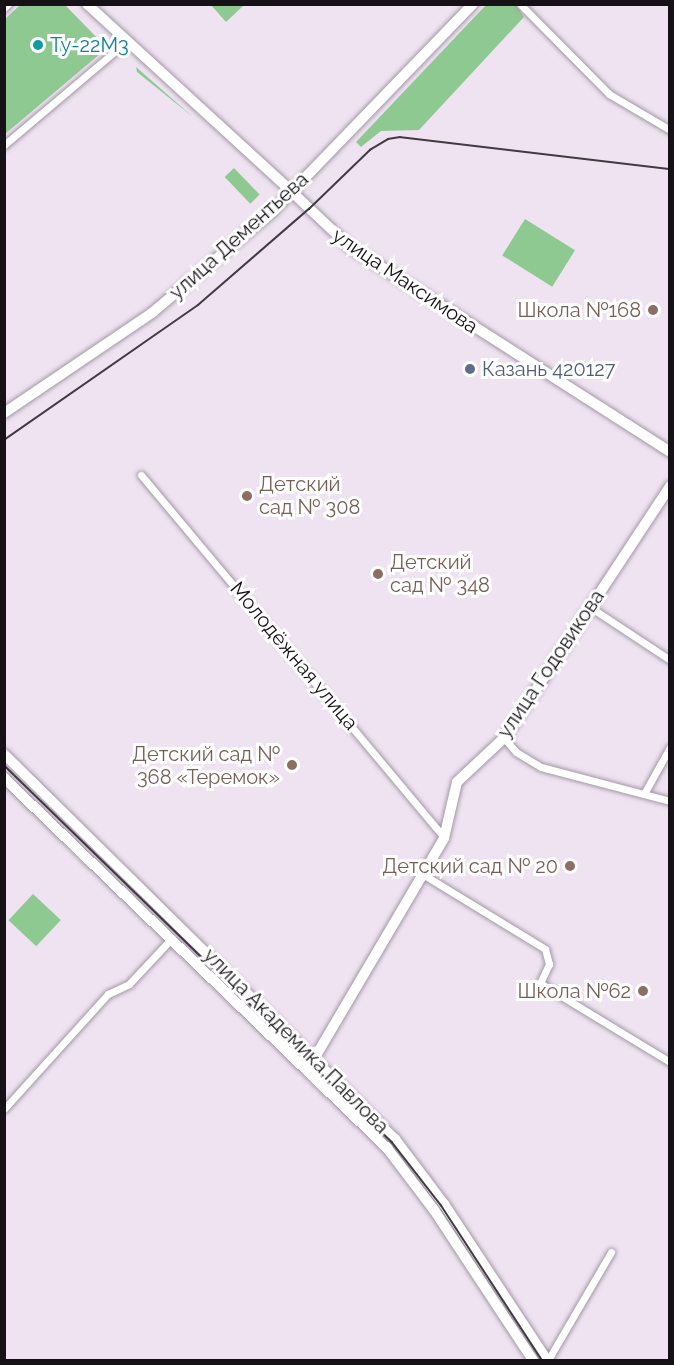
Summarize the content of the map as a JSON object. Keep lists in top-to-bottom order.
{
  "streets": {
    "main road": [
      "улица Дементьева",
      "улица Максимова",
      "улица Годовикова",
      "улица Академика Павлова"
    ],
    "street": ["Молодёжная улица"]
  },
  "crossings": [
    ["улица Дементьева", "улица Максимова"],
    ["Молодёжная улица", "улица Годовикова"],
    ["улица Годовикова", "улица Академика Павлова"]
  ],
  "places": [
    "Ту-22М3",
    "Школа №168",
    "Казань 420127",
    "Детский сад № 308",
    "Детский сад № 348",
    "Детский сад № 368 «Теремок»",
    "Детский сад № 20",
    "Школа №62"
  ]
}
